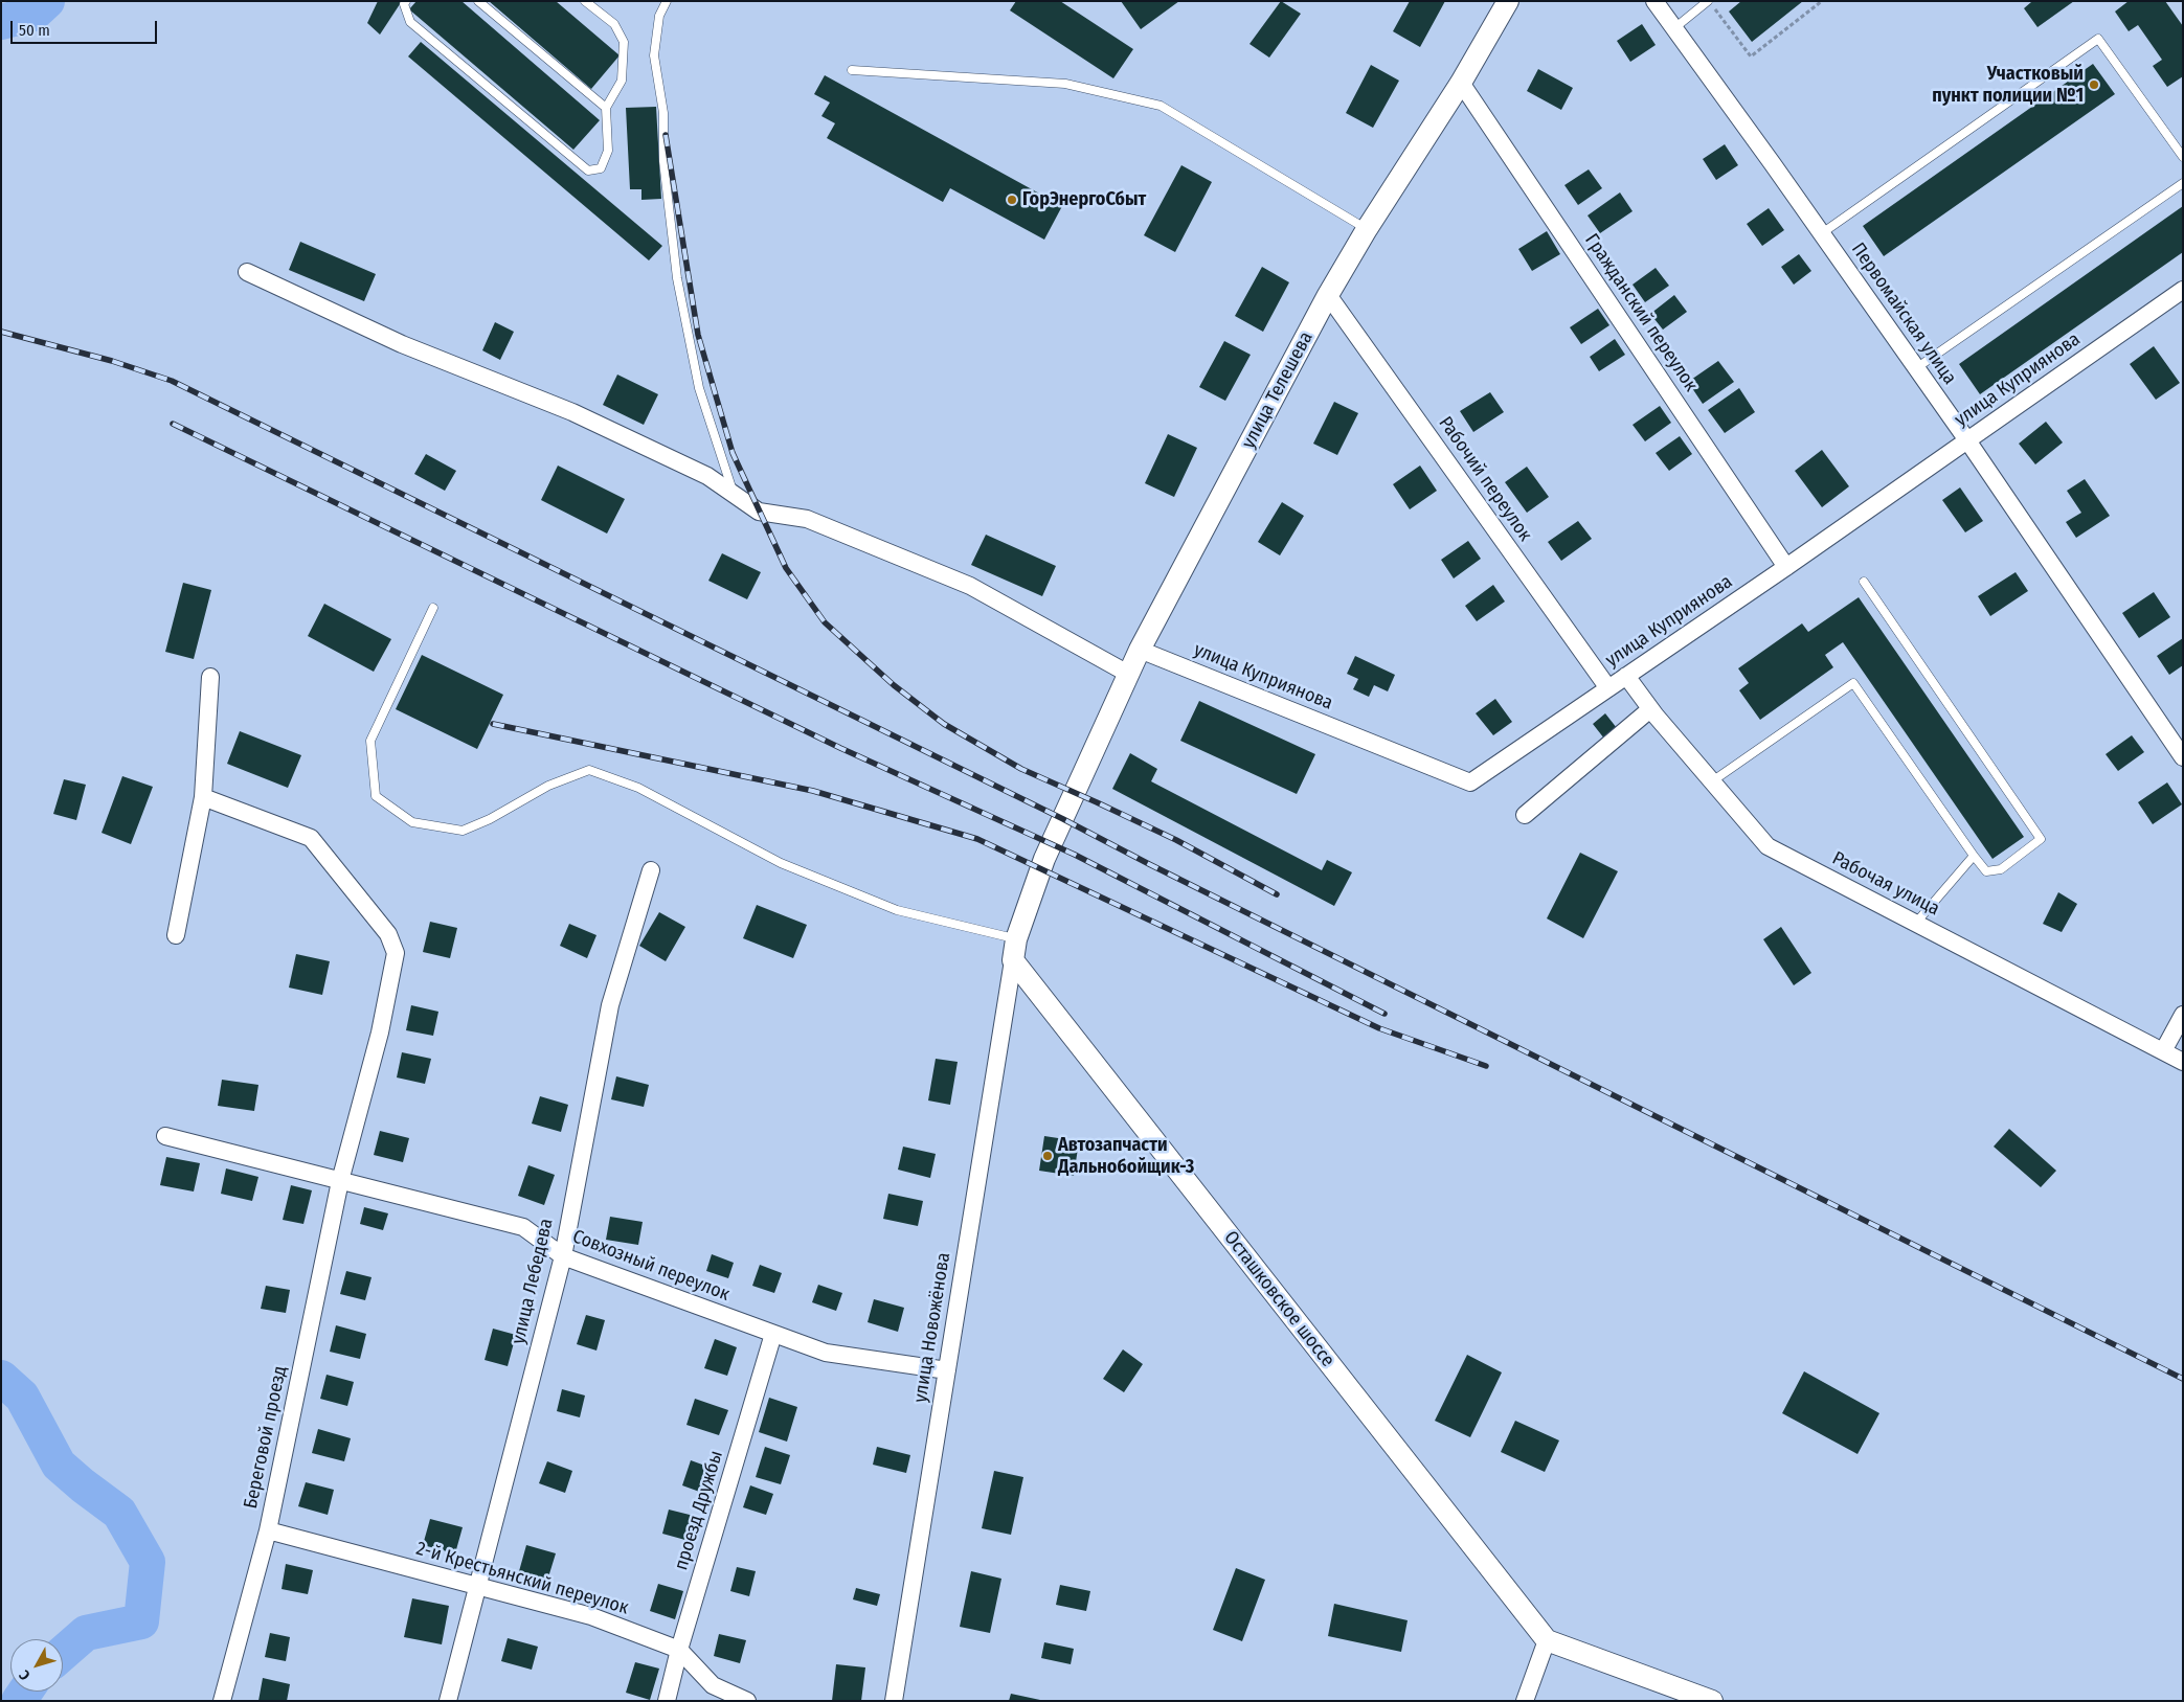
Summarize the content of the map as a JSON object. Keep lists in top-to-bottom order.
{
  "streets": {
    "street": [
      "Гражданский переулок",
      "Первомайская улица",
      "улица Куприянова",
      "улица Телешева",
      "Рабочий переулок",
      "Рабочая улица",
      "Совхозный переулок",
      "улица Лебедева",
      "Осташковское шоссе",
      "улица Новожёнова",
      "Береговой проезд",
      "проезд Дружбы",
      "2-й Крестьянский переулок"
    ]
  },
  "crossings": [
    ["Гражданский переулок", "улица Куприянова"],
    ["Гражданский переулок", "улица Телешева"],
    ["Первомайская улица", "улица Куприянова"],
    ["улица Куприянова", "улица Телешева"],
    ["улица Куприянова", "Рабочий переулок"],
    ["улица Куприянова", "Рабочая улица"],
    ["улица Телешева", "Рабочий переулок"],
    ["Совхозный переулок", "улица Лебедева"],
    ["Совхозный переулок", "улица Новожёнова"],
    ["Совхозный переулок", "Береговой проезд"],
    ["Совхозный переулок", "проезд Дружбы"],
    ["улица Лебедева", "2-й Крестьянский переулок"],
    ["Осташковское шоссе", "улица Новожёнова"],
    ["Береговой проезд", "2-й Крестьянский переулок"],
    ["проезд Дружбы", "2-й Крестьянский переулок"]
  ],
  "places": ["Участковый пункт полиции №1", "ГорЭнергоСбыт", "Автозапчасти Дальнобойщик-3"],
  "scale_bar": "50 m",
  "north": "bottom left"
}
